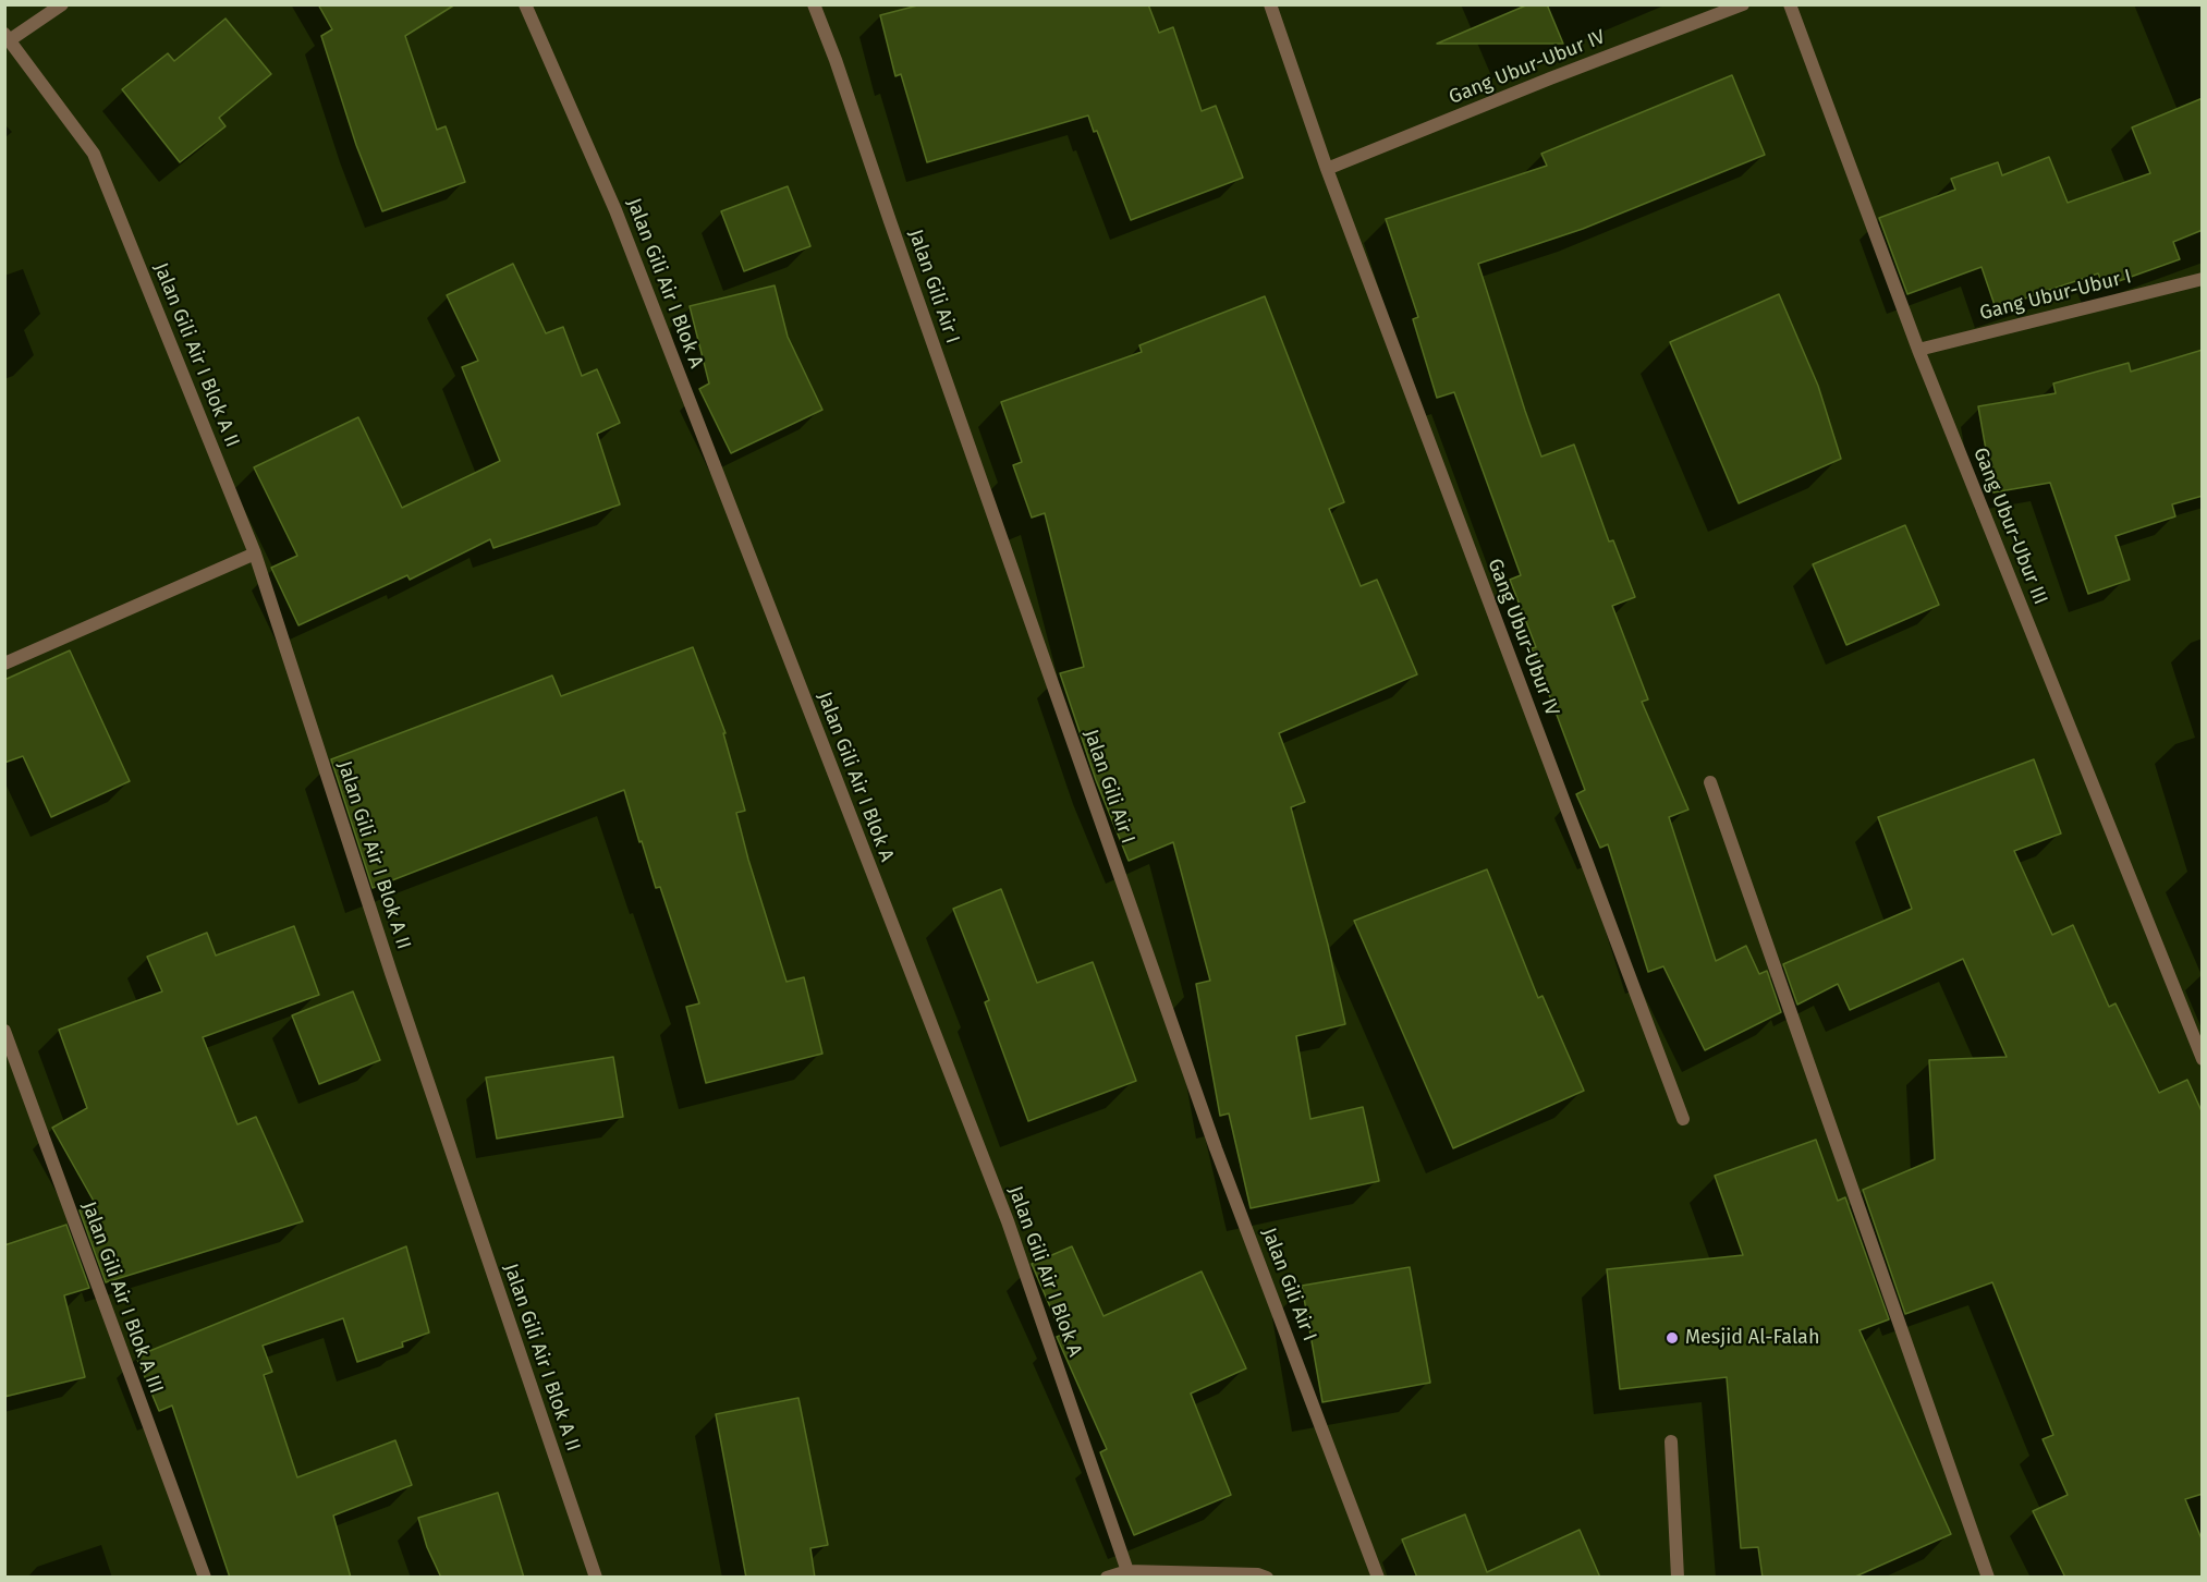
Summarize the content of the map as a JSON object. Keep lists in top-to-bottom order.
{
  "streets": {
    "street": [
      "Gang Ubur-Ubur IV",
      "Jalan Gili Air I Blok A",
      "Jalan Gili Air I",
      "Gang Ubur-Ubur I",
      "Jalan Gili Air I Blok A II",
      "Gang Ubur-Ubur III",
      "Jalan Gili Air I Blok A III"
    ]
  },
  "crossings": [
    ["Gang Ubur-Ubur I", "Gang Ubur-Ubur III"]
  ],
  "places": ["Mesjid Al-Falah"]
}
